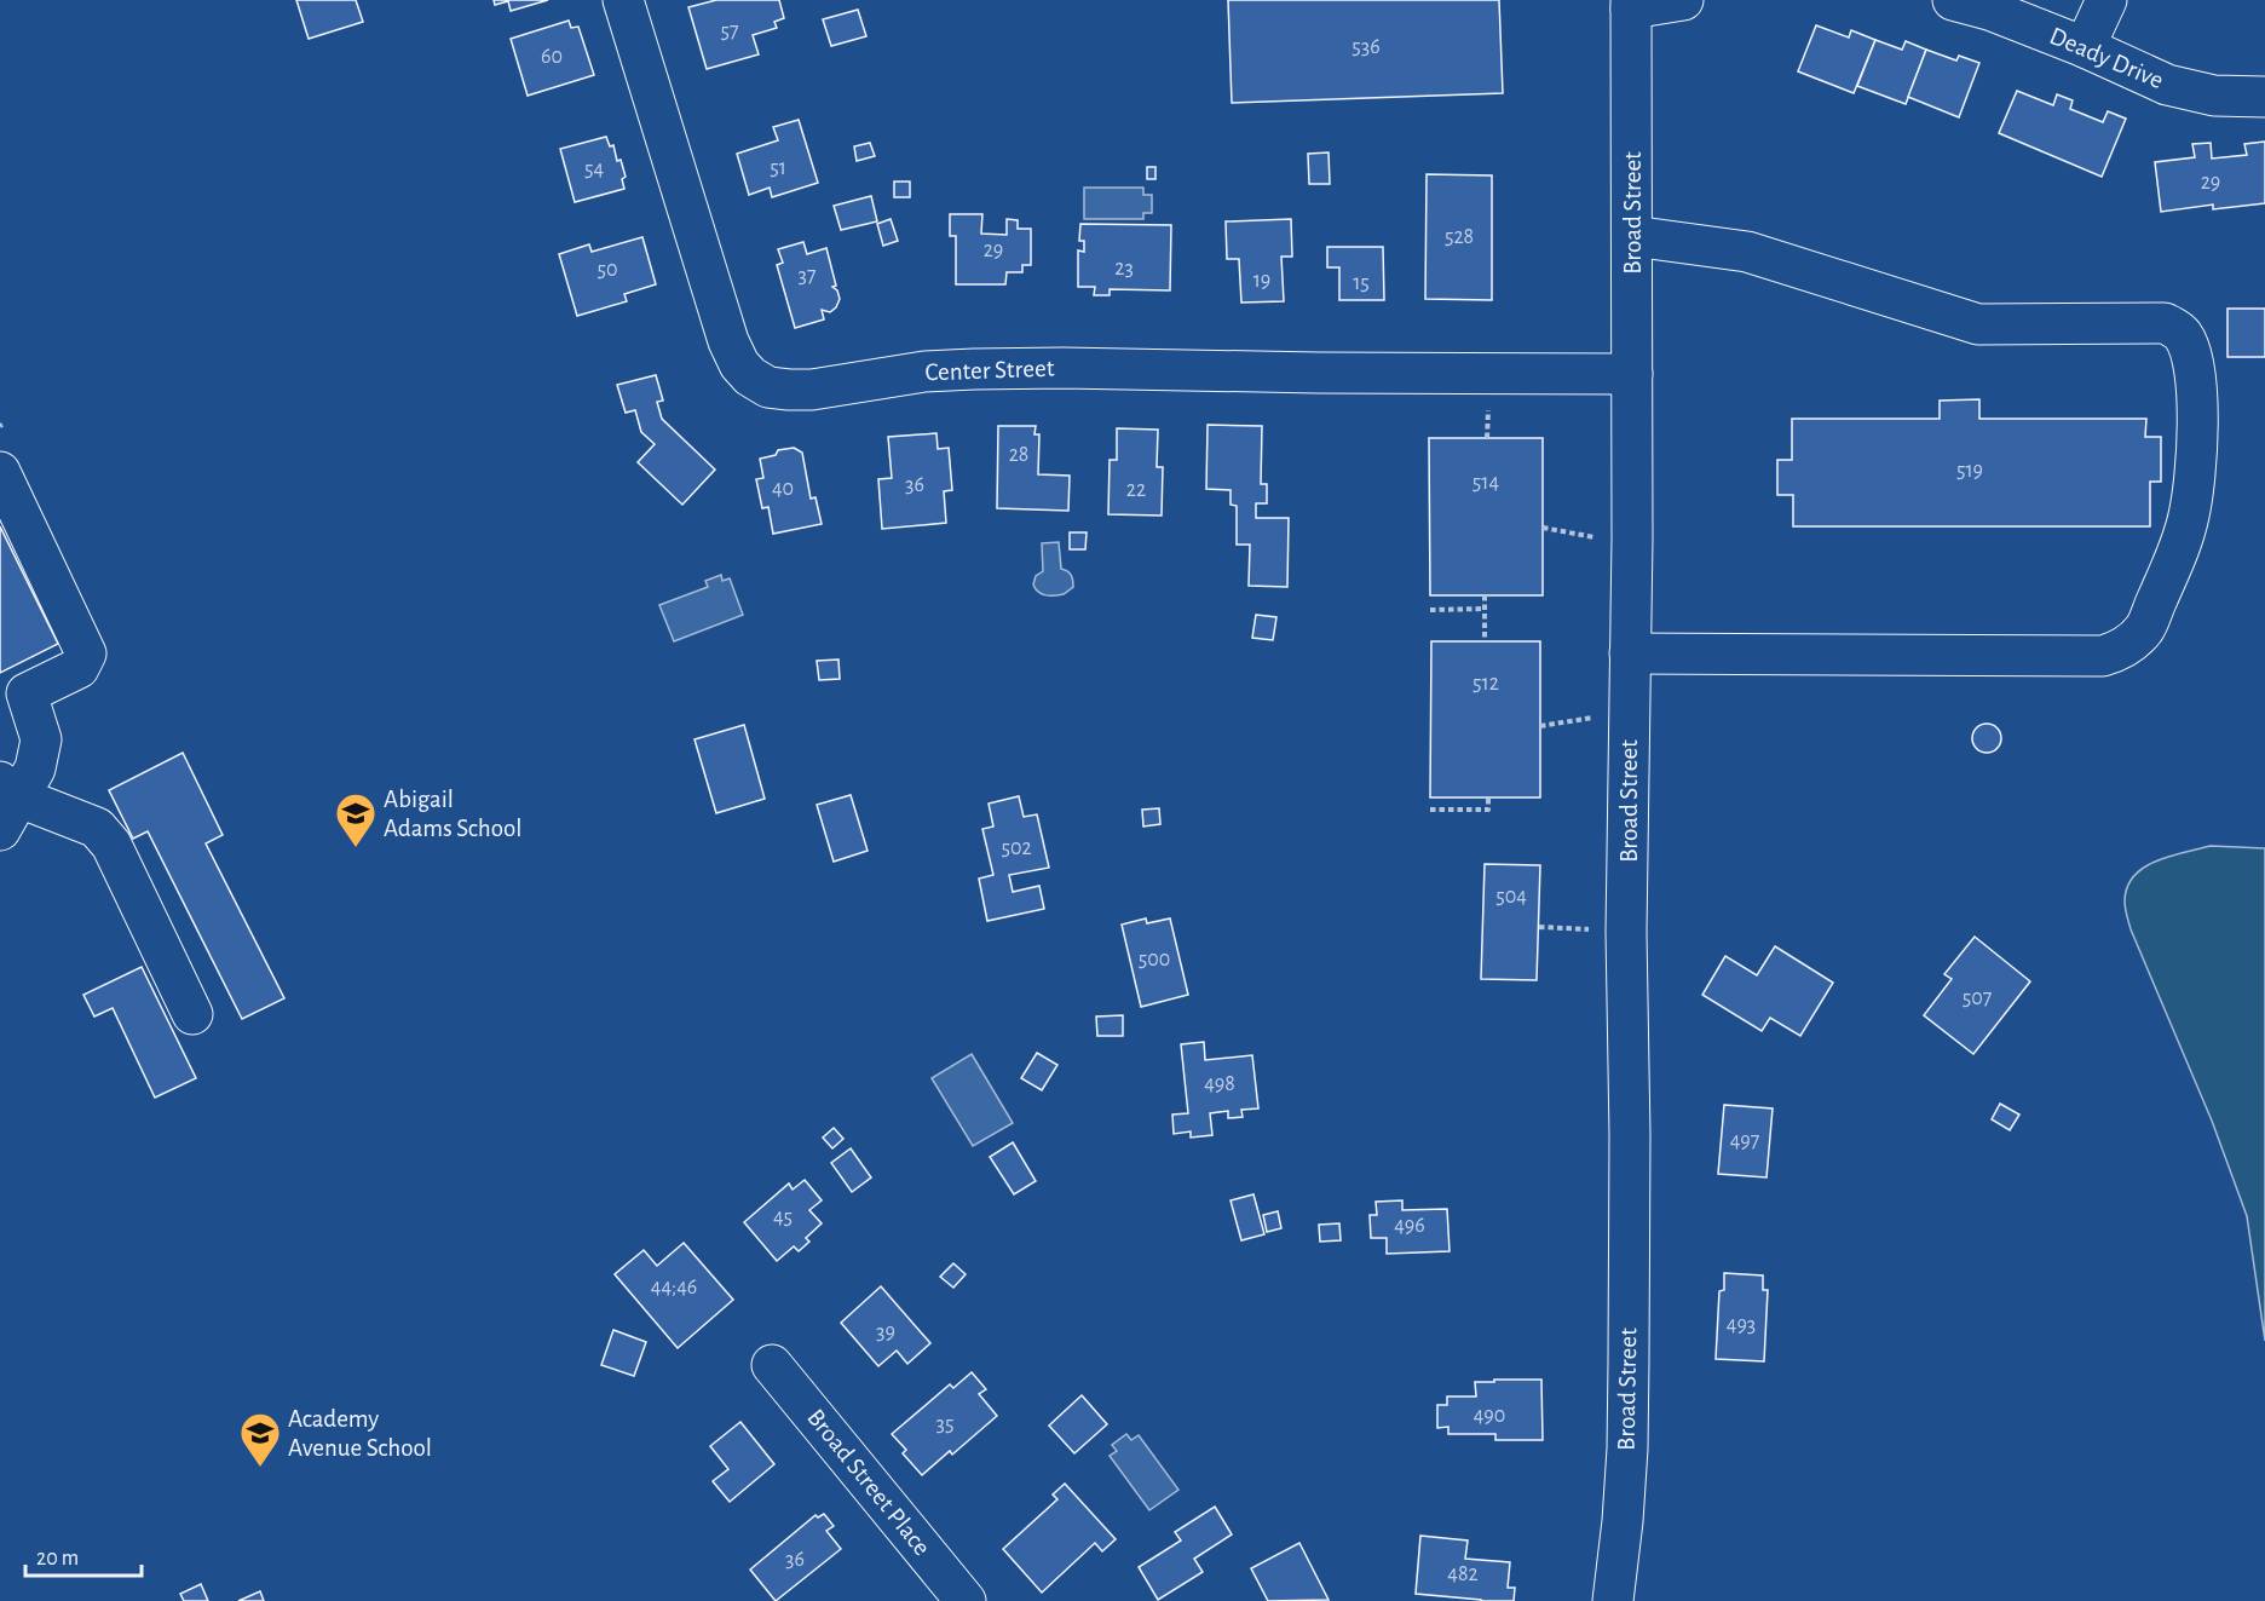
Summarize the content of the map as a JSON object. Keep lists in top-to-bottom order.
{
  "streets": {
    "street": [
      "Deady Drive",
      "Broad Street",
      "Center Street",
      "Broad Street Place"
    ]
  },
  "crossings": [
    ["Broad Street", "Center Street"]
  ],
  "places": {
    "school or university": ["Abigail Adams School", "Academy Avenue School"]
  },
  "house_numbers": [
    "57",
    "536",
    "60",
    "51",
    "54",
    "29",
    "528",
    "29",
    "23",
    "50",
    "37",
    "19",
    "15",
    "28",
    "519",
    "514",
    "36",
    "40",
    "22",
    "512",
    "502",
    "504",
    "500",
    "507",
    "498",
    "497",
    "45",
    "496",
    "44;46",
    "493",
    "39",
    "490",
    "35",
    "36",
    "482"
  ],
  "scale_bar": "20 m"
}
